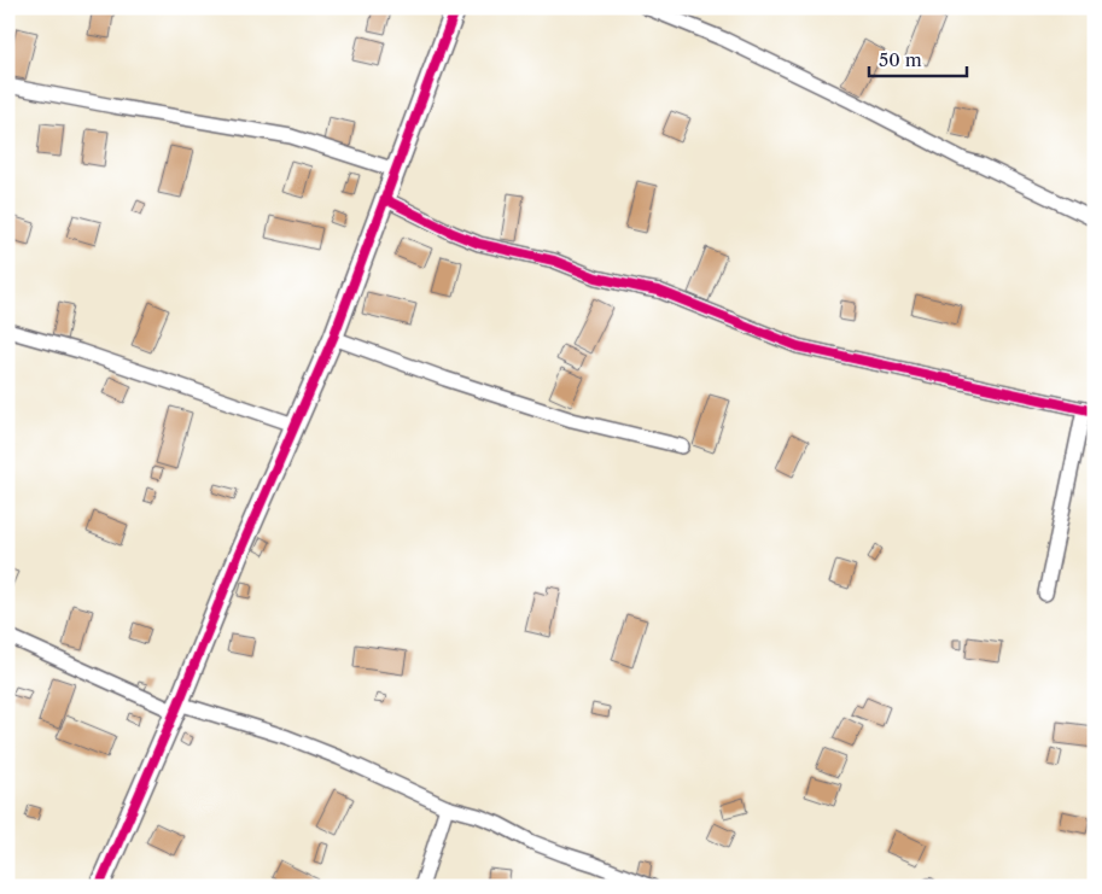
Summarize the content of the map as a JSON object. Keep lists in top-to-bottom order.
{
  "scale_bar": "50 m"
}
